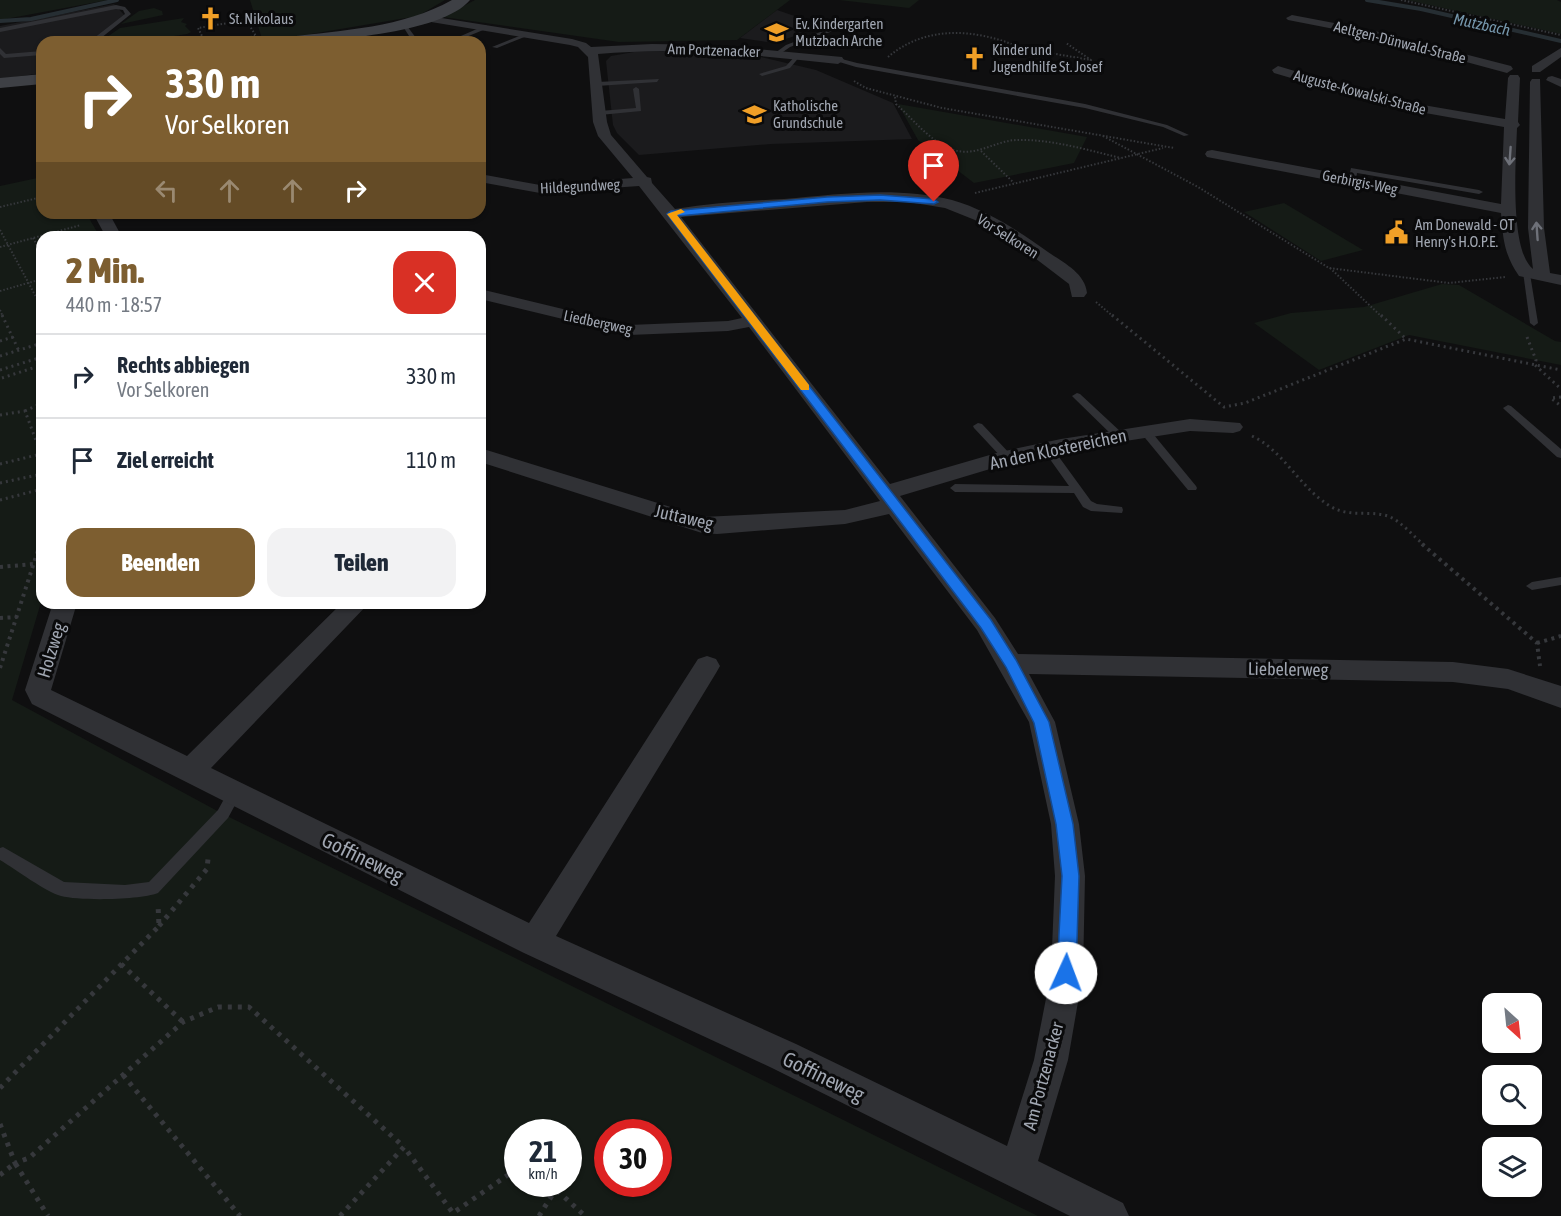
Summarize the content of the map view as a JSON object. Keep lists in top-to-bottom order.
{
  "streets": {
    "street": [
      "Aeltgen-Dünwald-Straße",
      "Am Portzenacker",
      "Auguste-Kowalski-Straße",
      "Gerbirgis-Weg",
      "Hildegundweg",
      "Vor Selkoren",
      "Liedbergweg",
      "An den Klostereichen",
      "Juttaweg",
      "Holzweg",
      "Liebelerweg",
      "Goffineweg"
    ]
  },
  "crossings": [
    ["Am Portzenacker", "Hildegundweg"],
    ["Am Portzenacker", "Vor Selkoren"],
    ["Am Portzenacker", "Liedbergweg"],
    ["Am Portzenacker", "An den Klostereichen"],
    ["Am Portzenacker", "Juttaweg"],
    ["Am Portzenacker", "Liebelerweg"],
    ["Am Portzenacker", "Goffineweg"],
    ["An den Klostereichen", "Juttaweg"],
    ["Holzweg", "Goffineweg"]
  ],
  "water": ["Mutzbach"],
  "places": {
    "church": ["St. Nikolaus", "Kinder und Jugendhilfe St. Josef"],
    "school or university": ["Ev. Kindergarten Mutzbach Arche", "Katholische Grundschule"],
    "public building": ["Am Donewald - OT Henry's H.O.P.E."]
  },
  "north": "bottom right",
  "page": {
    "turn": ["330 m", "Vor Selkoren"],
    "heading": ["2 Min.", "440 m · 18:57"],
    "list": [
      {
        "name": "Rechts abbiegen",
        "note": "Vor Selkoren",
        "value": "330 m"
      },
      {
        "name": "Ziel erreicht",
        "value": "110 m"
      }
    ],
    "buttons": ["Beenden", "Teilen"],
    "speed": "21 km/h",
    "limit": "30"
  }
}
